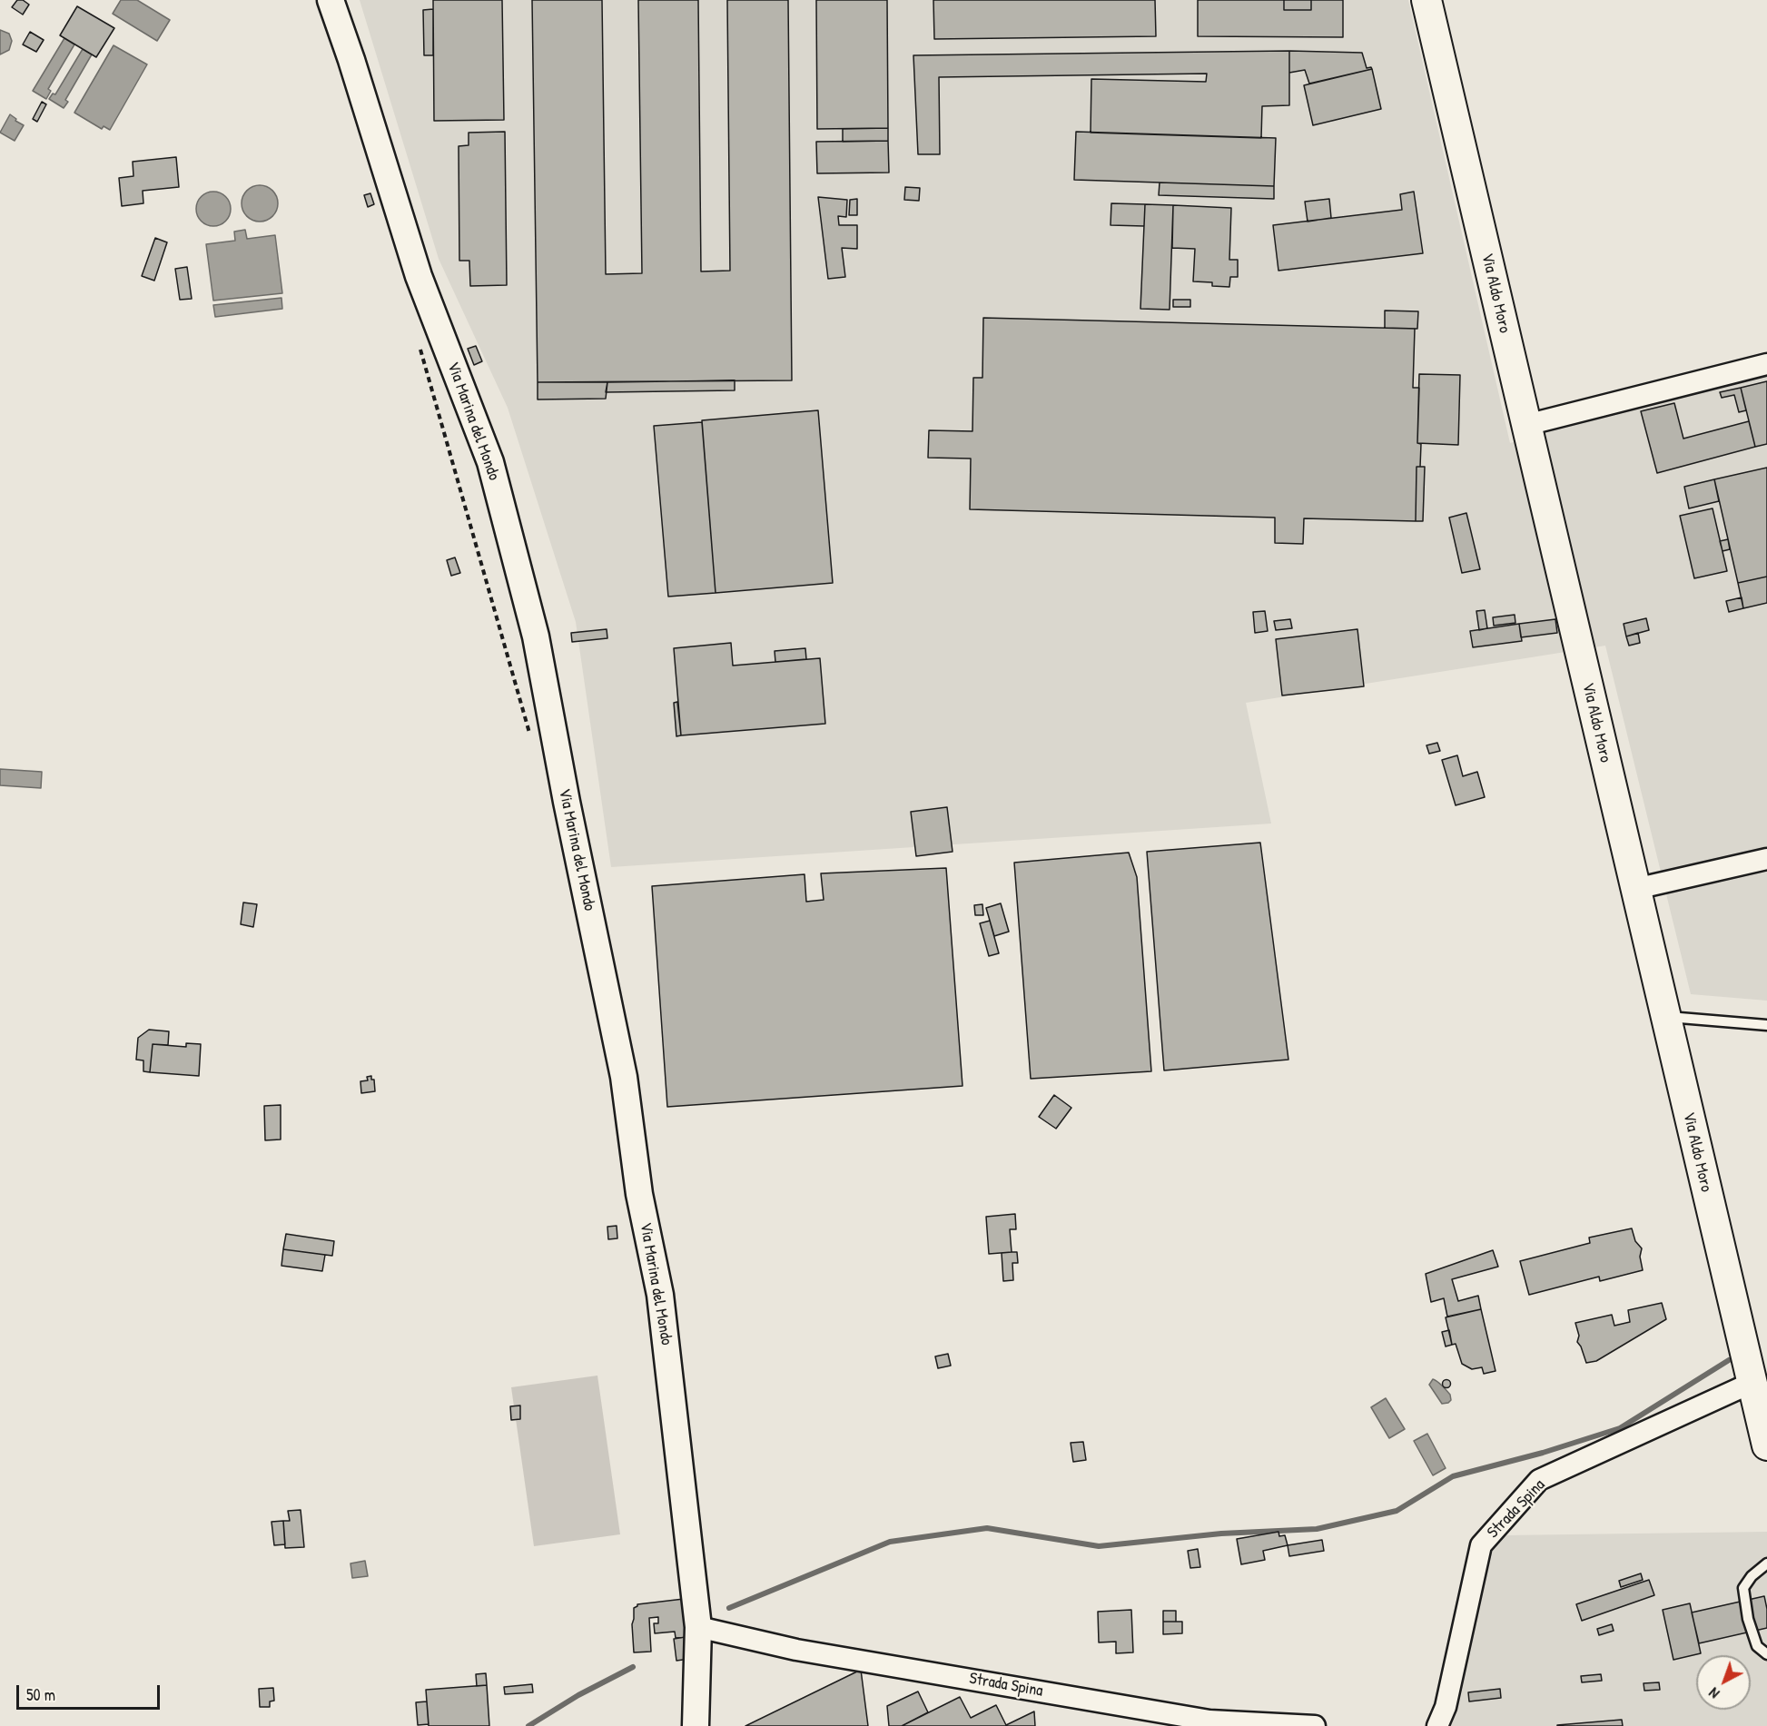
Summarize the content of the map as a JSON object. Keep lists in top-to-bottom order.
{
  "streets": {
    "main road": ["Via Aldo Moro"],
    "street": ["Via Marina del Mondo", "Strada Spina"]
  },
  "crossings": [
    ["Via Aldo Moro", "Strada Spina"],
    ["Via Marina del Mondo", "Strada Spina"]
  ],
  "scale_bar": "50 m",
  "north": "bottom left"
}
